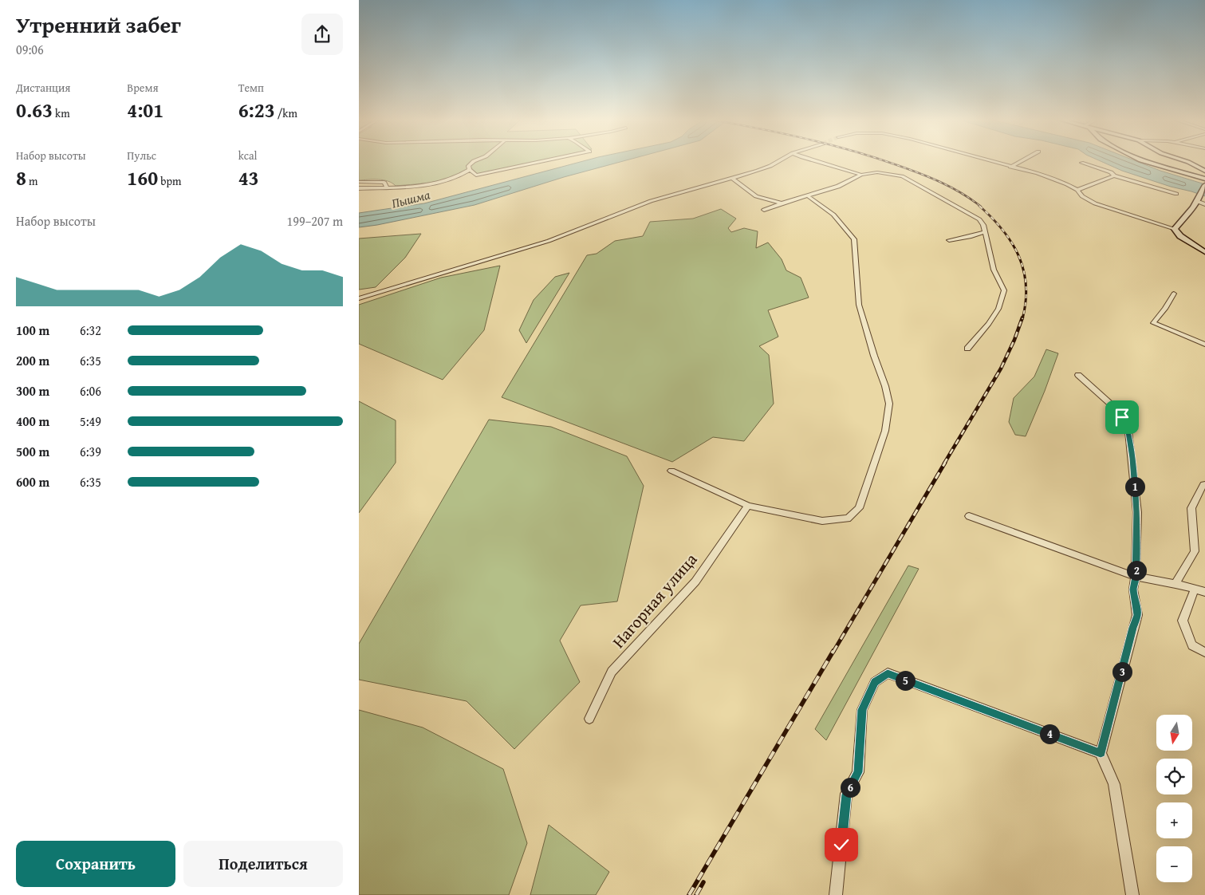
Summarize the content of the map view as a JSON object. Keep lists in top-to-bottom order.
{
  "streets": {
    "street": ["Нагорная улица"]
  },
  "water": ["Пышма"],
  "north": "bottom",
  "page": {
    "heading": ["Утренний забег", "09:06"],
    "stats": [
      ["Дистанция", "0.63 km"],
      ["Время", "4:01"],
      ["Темп", "6:23 /km"],
      ["Набор высоты", "8 m"],
      ["Пульс", "160 bpm"],
      ["kcal", "43"]
    ],
    "chart": ["Набор высоты", "199–207 m"],
    "list": [
      {
        "name": "100 m",
        "note": "6:32"
      },
      {
        "name": "200 m",
        "note": "6:35"
      },
      {
        "name": "300 m",
        "note": "6:06"
      },
      {
        "name": "400 m",
        "note": "5:49"
      },
      {
        "name": "500 m",
        "note": "6:39"
      },
      {
        "name": "600 m",
        "note": "6:35"
      }
    ],
    "pins": [
      "1",
      "2",
      "3",
      "5",
      "4",
      "6"
    ],
    "map_buttons": ["+", "−"],
    "buttons": ["Сохранить", "Поделиться"]
  }
}
